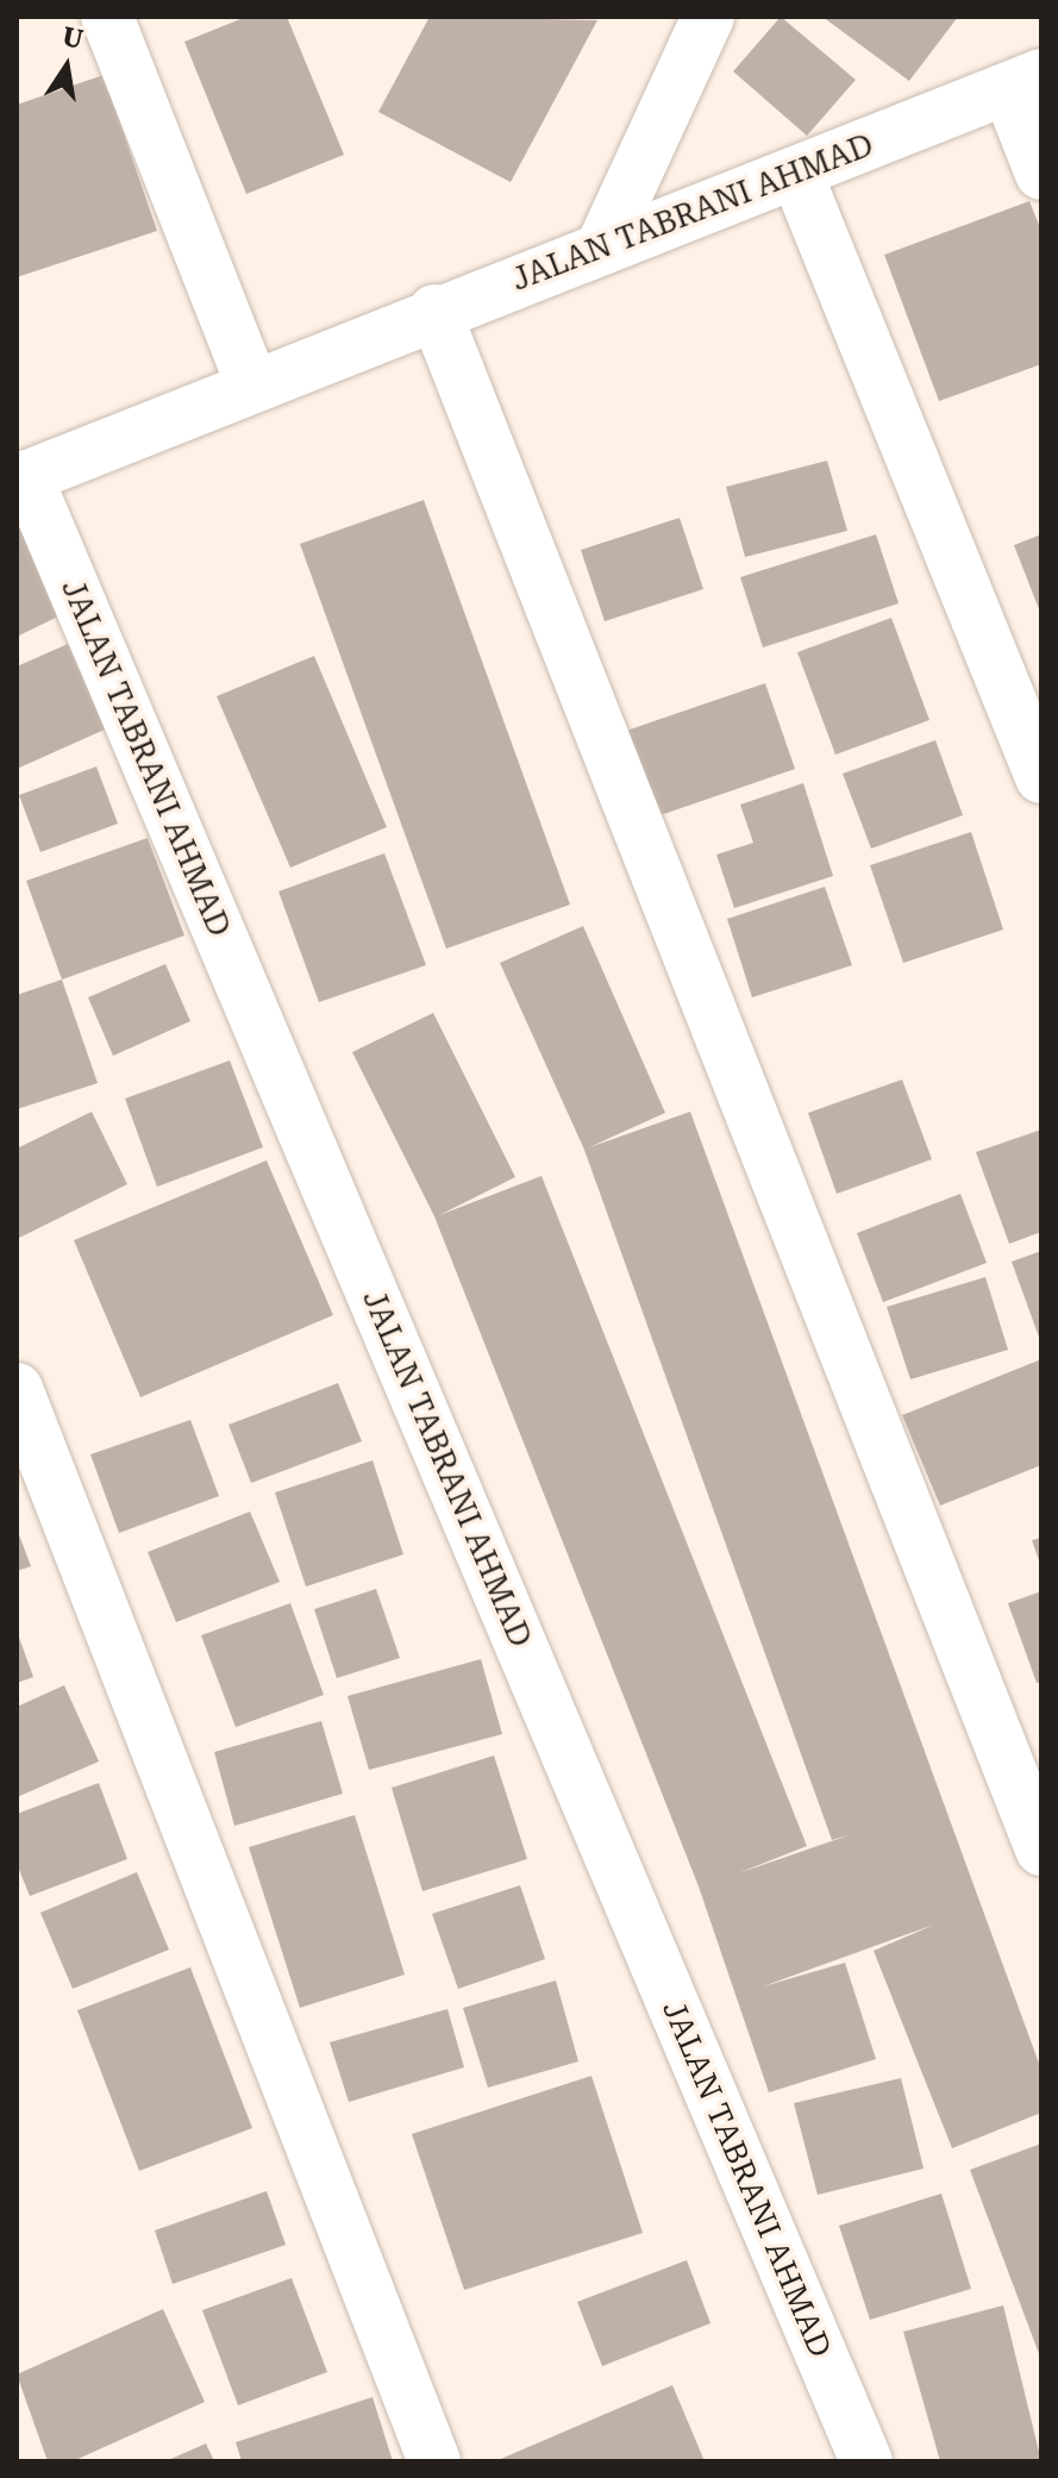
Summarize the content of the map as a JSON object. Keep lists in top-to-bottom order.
{
  "streets": {
    "street": ["JALAN TABRANI AHMAD"]
  },
  "north": "top"
}
